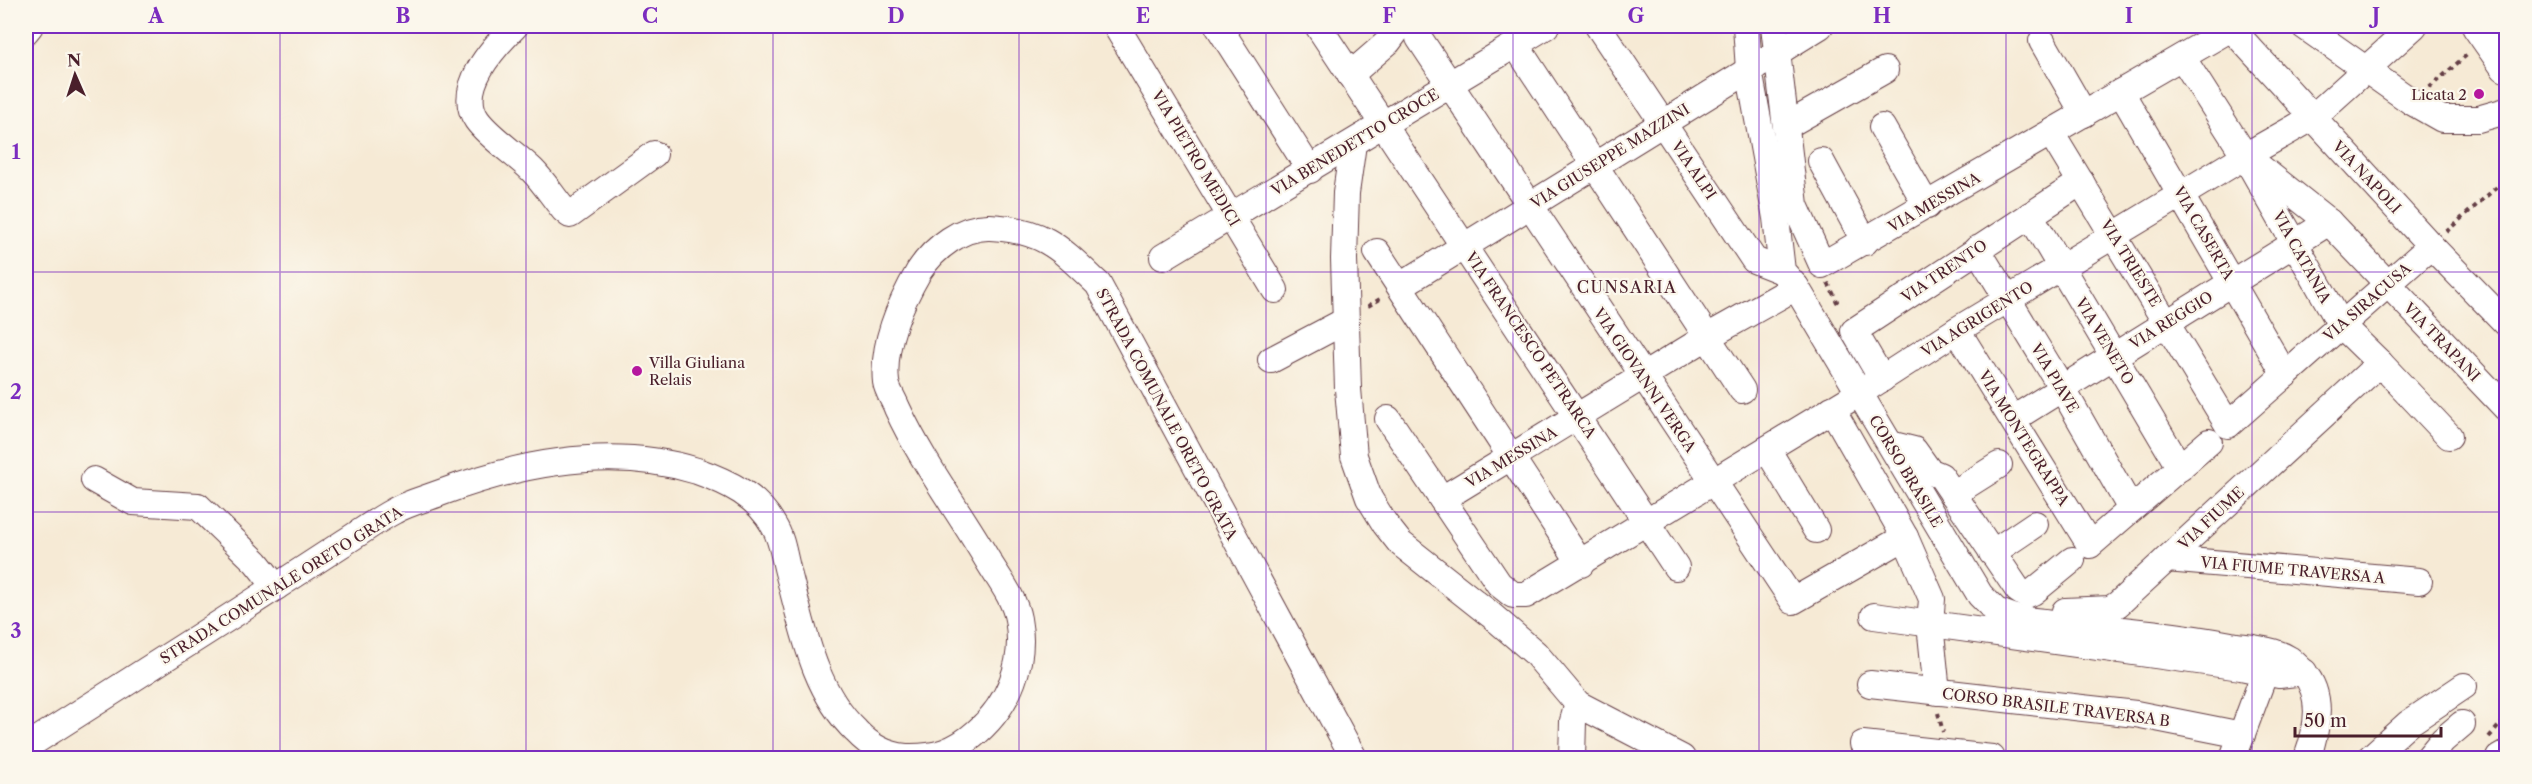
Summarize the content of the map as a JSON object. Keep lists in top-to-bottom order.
{
  "streets": {
    "street": [
      "VIA BENEDETTO CROCE",
      "VIA GIUSEPPE MAZZINI",
      "VIA PIETRO MEDICI",
      "VIA ALPI",
      "VIA NAPOLI",
      "VIA MESSINA",
      "VIA CASERTA",
      "VIA CATANIA",
      "VIA TRIESTE",
      "VIA TRENTO",
      "VIA SIRACUSA",
      "VIA AGRIGENTO",
      "VIA REGGIO",
      "VIA VENETO",
      "VIA TRAPANI",
      "VIA FRANCESCO PETRARCA",
      "VIA PIAVE",
      "VIA GIOVANNI VERGA",
      "STRADA COMUNALE ORETO GRATA",
      "VIA MONTEGRAPPA",
      "CORSO BRASILE",
      "VIA FIUME",
      "VIA FIUME TRAVERSA A",
      "CORSO BRASILE TRAVERSA B"
    ]
  },
  "crossings": [
    ["VIA BENEDETTO CROCE", "VIA PIETRO MEDICI"],
    ["VIA BENEDETTO CROCE", "VIA FRANCESCO PETRARCA"],
    ["VIA BENEDETTO CROCE", "VIA GIOVANNI VERGA"],
    ["VIA GIUSEPPE MAZZINI", "VIA ALPI"],
    ["VIA GIUSEPPE MAZZINI", "VIA MESSINA"],
    ["VIA GIUSEPPE MAZZINI", "VIA FRANCESCO PETRARCA"],
    ["VIA GIUSEPPE MAZZINI", "VIA GIOVANNI VERGA"],
    ["VIA GIUSEPPE MAZZINI", "CORSO BRASILE"],
    ["VIA ALPI", "VIA MESSINA"],
    ["VIA ALPI", "CORSO BRASILE"],
    ["VIA NAPOLI", "VIA MESSINA"],
    ["VIA NAPOLI", "VIA SIRACUSA"],
    ["VIA NAPOLI", "VIA AGRIGENTO"],
    ["VIA MESSINA", "VIA CASERTA"],
    ["VIA MESSINA", "VIA CATANIA"],
    ["VIA MESSINA", "VIA TRIESTE"],
    ["VIA MESSINA", "VIA AGRIGENTO"],
    ["VIA MESSINA", "VIA FRANCESCO PETRARCA"],
    ["VIA MESSINA", "VIA GIOVANNI VERGA"],
    ["VIA MESSINA", "CORSO BRASILE"],
    ["VIA CASERTA", "VIA SIRACUSA"],
    ["VIA CASERTA", "VIA AGRIGENTO"],
    ["VIA CASERTA", "VIA REGGIO"],
    ["VIA CATANIA", "VIA SIRACUSA"],
    ["VIA CATANIA", "VIA AGRIGENTO"],
    ["VIA CATANIA", "VIA REGGIO"],
    ["VIA CATANIA", "VIA TRAPANI"],
    ["VIA CATANIA", "VIA FIUME"],
    ["VIA TRIESTE", "VIA TRENTO"],
    ["VIA TRIESTE", "VIA SIRACUSA"],
    ["VIA TRIESTE", "VIA AGRIGENTO"],
    ["VIA TRIESTE", "VIA REGGIO"],
    ["VIA TRENTO", "VIA AGRIGENTO"],
    ["VIA TRENTO", "VIA VENETO"],
    ["VIA TRENTO", "VIA PIAVE"],
    ["VIA SIRACUSA", "VIA TRAPANI"],
    ["VIA AGRIGENTO", "VIA VENETO"],
    ["VIA AGRIGENTO", "VIA TRAPANI"],
    ["VIA AGRIGENTO", "VIA FRANCESCO PETRARCA"],
    ["VIA AGRIGENTO", "VIA PIAVE"],
    ["VIA AGRIGENTO", "VIA GIOVANNI VERGA"],
    ["VIA AGRIGENTO", "VIA MONTEGRAPPA"],
    ["VIA AGRIGENTO", "CORSO BRASILE"],
    ["VIA REGGIO", "VIA VENETO"],
    ["VIA REGGIO", "VIA TRAPANI"],
    ["VIA REGGIO", "VIA PIAVE"],
    ["VIA REGGIO", "VIA MONTEGRAPPA"],
    ["CORSO BRASILE", "VIA FIUME"],
    ["VIA FIUME", "VIA FIUME TRAVERSA A"]
  ],
  "districts": ["CUNSARIA"],
  "places": ["Licata 2", "Villa Giuliana Relais"],
  "scale_bar": "50 m",
  "north": "top",
  "grid": {
    "columns": [
      "A",
      "B",
      "C",
      "D",
      "E",
      "F",
      "G",
      "H",
      "I",
      "J"
    ],
    "rows": ["1", "2", "3"]
  }
}
